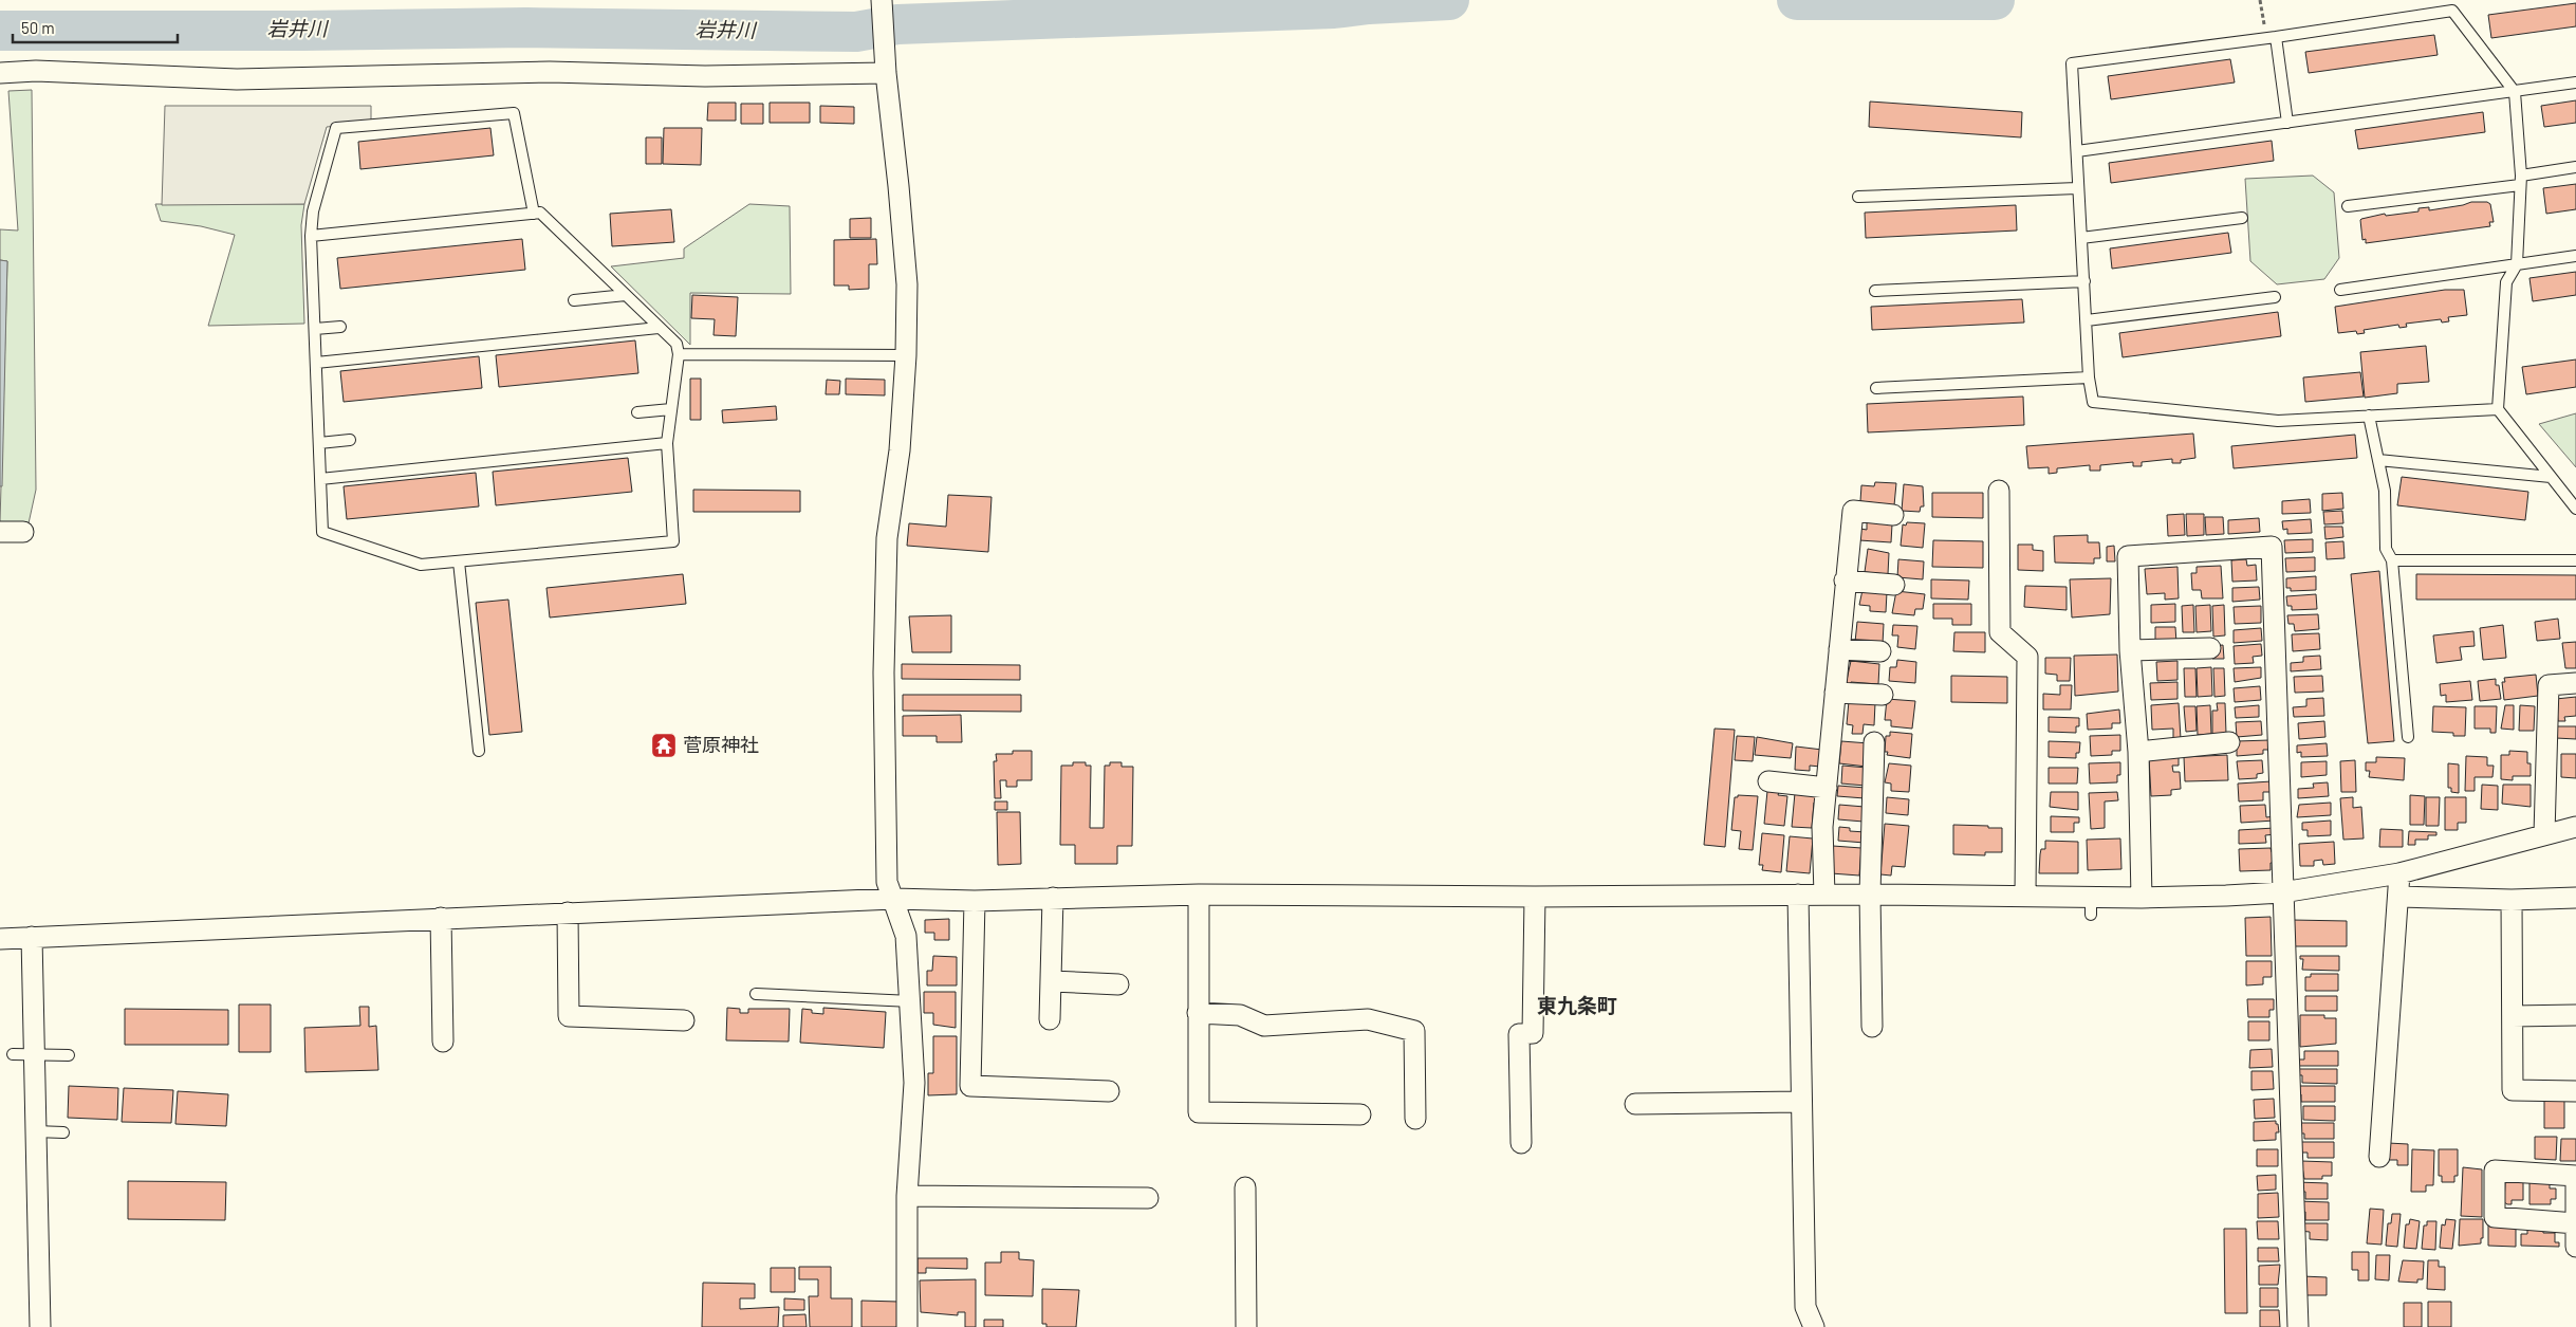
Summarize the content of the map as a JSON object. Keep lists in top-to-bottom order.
{
  "districts": ["東九条町"],
  "water": ["岩井川"],
  "places": {
    "temple": ["菅原神社"]
  },
  "scale_bar": "50 m"
}
